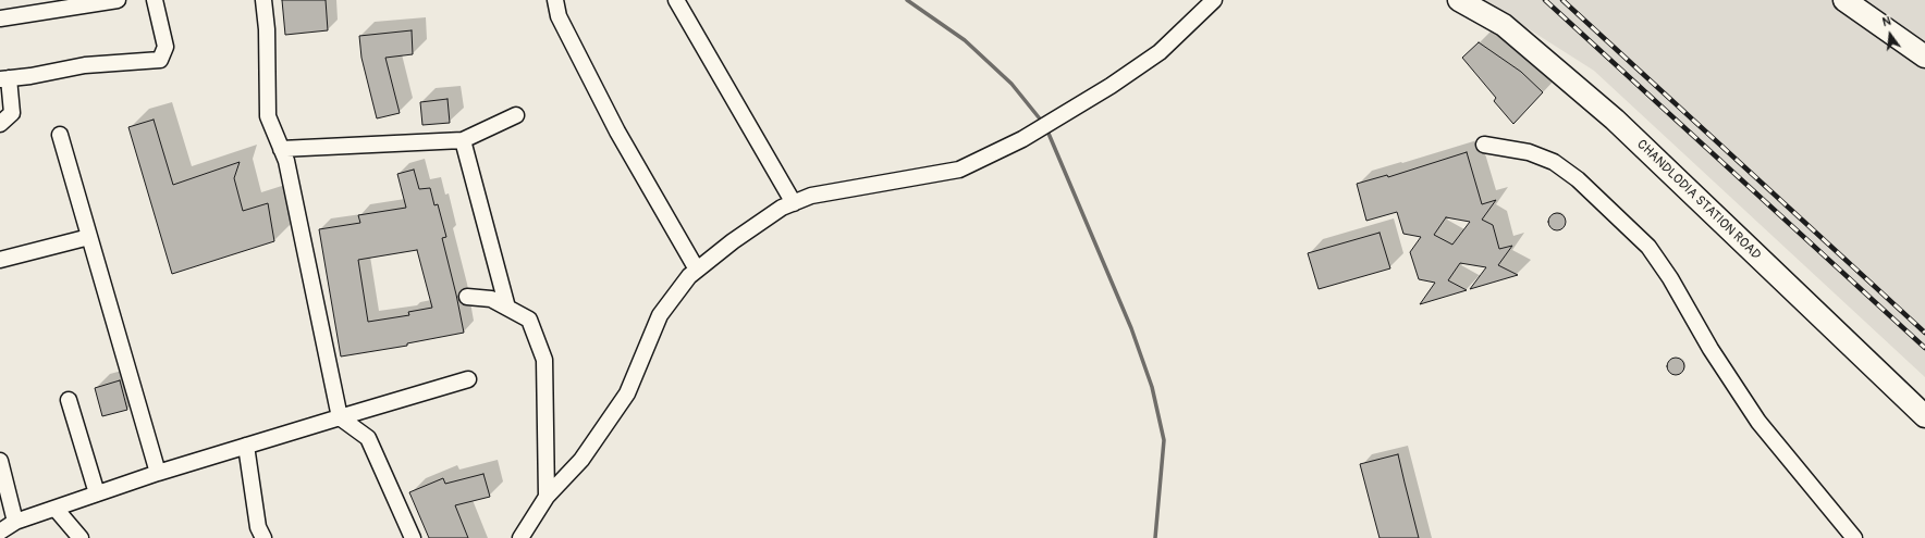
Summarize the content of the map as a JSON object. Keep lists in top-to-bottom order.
{
  "streets": {
    "street": ["CHANDLODIA STATION ROAD"]
  },
  "north": "top"
}
